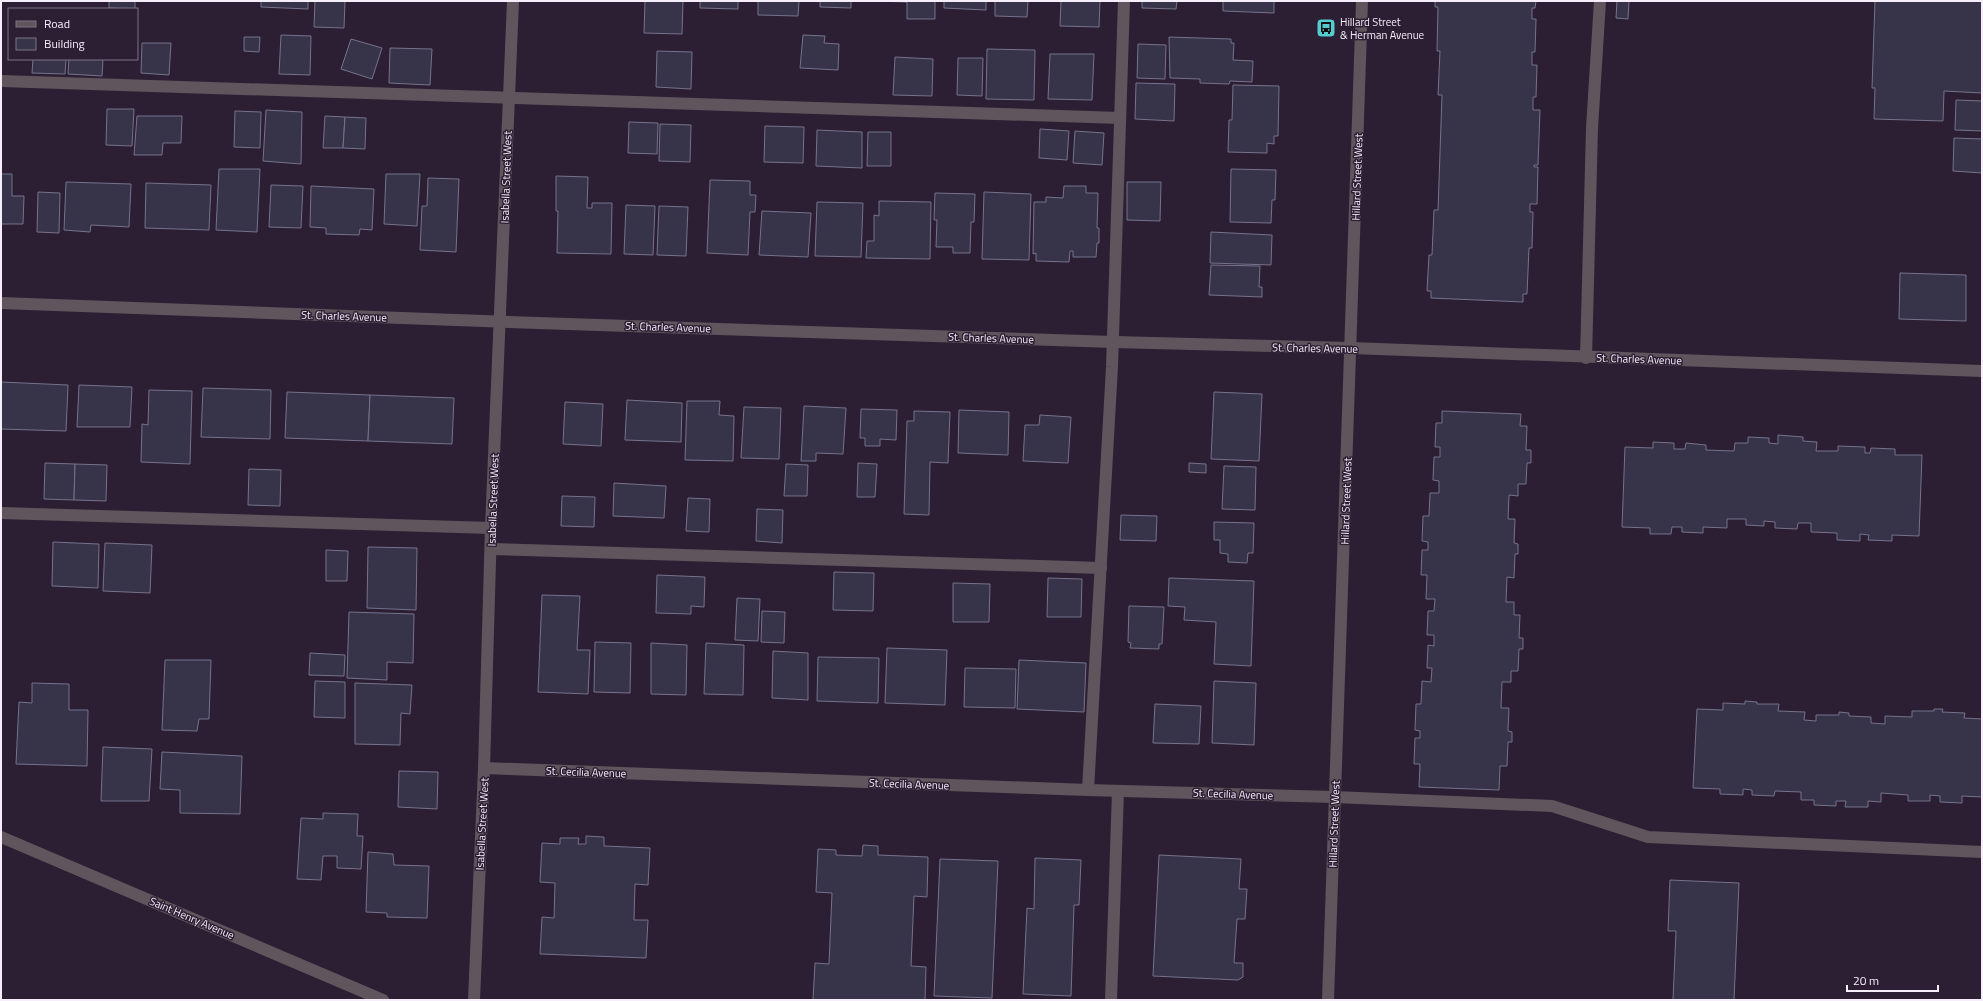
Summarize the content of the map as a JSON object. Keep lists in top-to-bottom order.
{
  "streets": {
    "street": [
      "Isabella Street West",
      "Hillard Street West",
      "St. Charles Avenue",
      "St. Cecilia Avenue",
      "Saint Henry Avenue"
    ]
  },
  "crossings": [
    ["Isabella Street West", "St. Charles Avenue"],
    ["Isabella Street West", "St. Cecilia Avenue"],
    ["Hillard Street West", "St. Charles Avenue"],
    ["Hillard Street West", "St. Cecilia Avenue"]
  ],
  "places": {
    "bus stop": ["Hillard Street & Herman Avenue"]
  },
  "legend": ["Road", "Building"],
  "scale_bar": "20 m"
}
